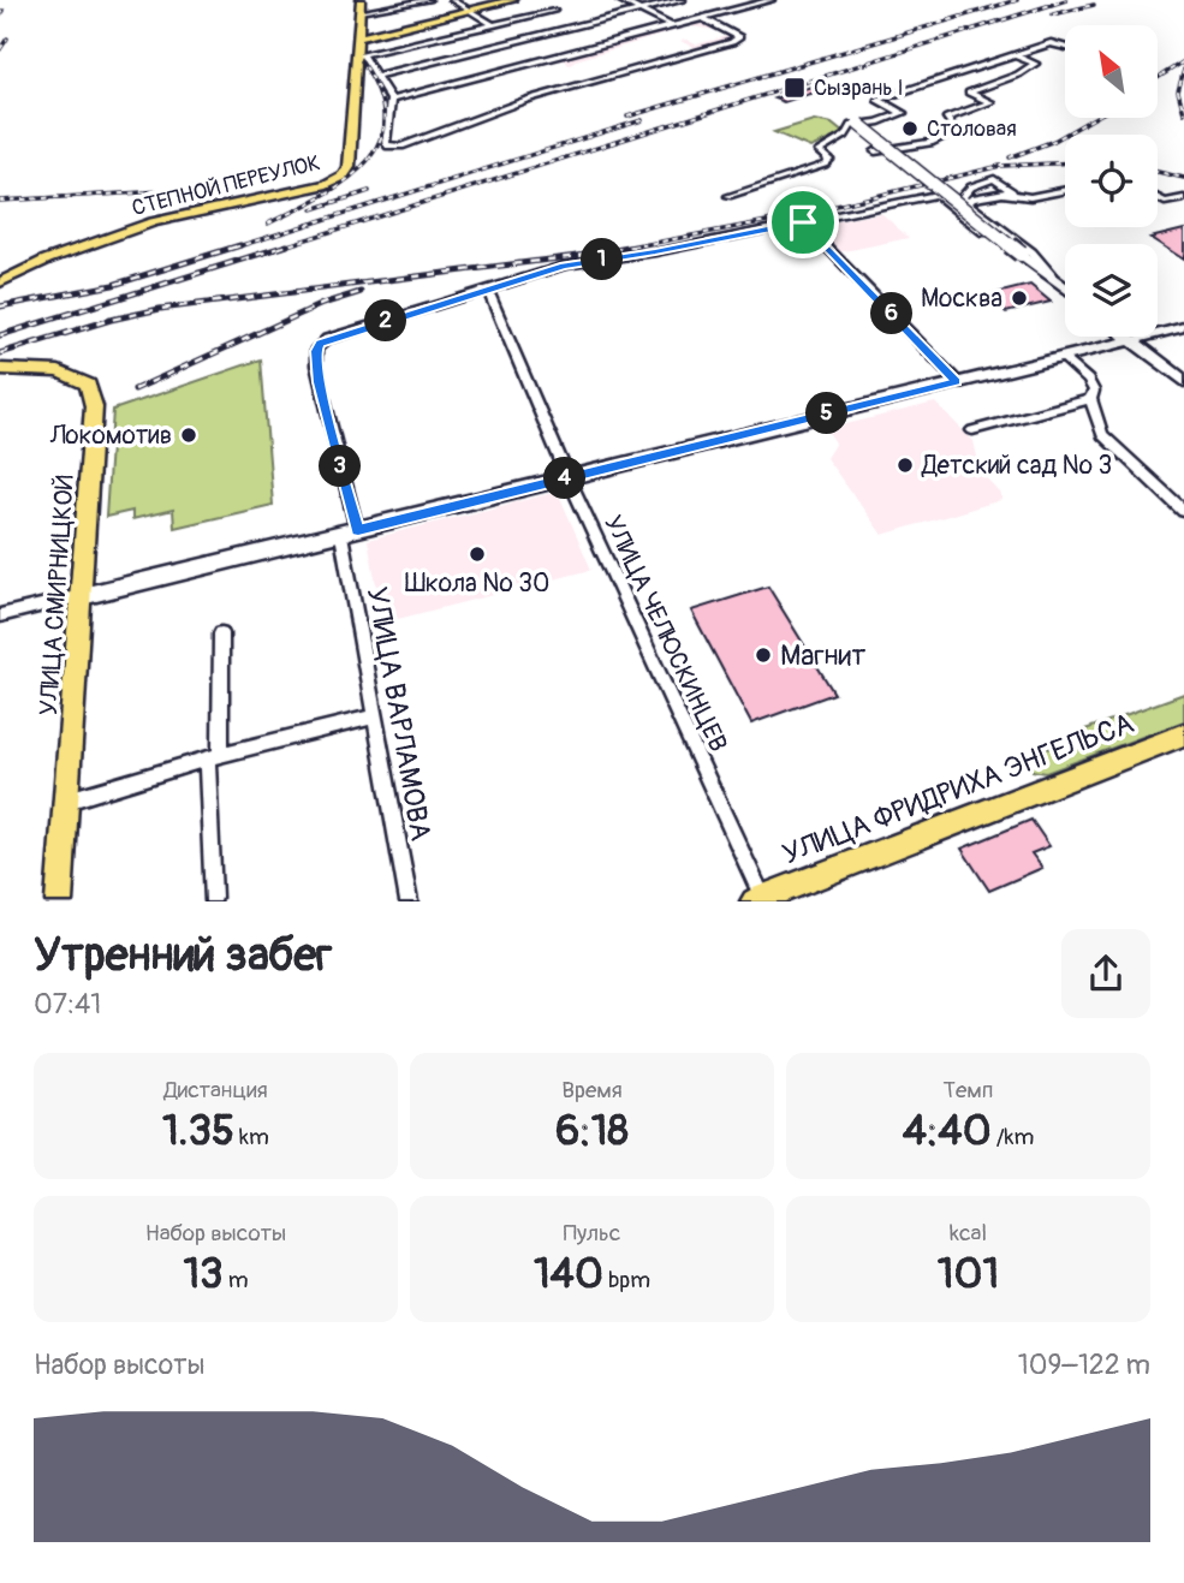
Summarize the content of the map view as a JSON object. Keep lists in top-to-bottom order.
{
  "streets": {
    "main road": ["СТЕПНОЙ ПЕРЕУЛОК", "УЛИЦА СМИРНИЦКОЙ", "УЛИЦА ФРИДРИХА ЭНГЕЛЬСА"],
    "street": ["УЛИЦА ЧЕЛЮСКИНЦЕВ", "УЛИЦА ВАРЛАМОВА"]
  },
  "crossings": [
    ["УЛИЦА ЧЕЛЮСКИНЦЕВ", "УЛИЦА ВАРЛАМОВА"],
    ["УЛИЦА ЧЕЛЮСКИНЦЕВ", "УЛИЦА ФРИДРИХА ЭНГЕЛЬСА"]
  ],
  "places": {
    "transit": ["Сызрань I"],
    "other": [
      "Столовая",
      "Москва",
      "Локомотив",
      "Детский сад № 3",
      "Школа № 30",
      "Магнит"
    ]
  },
  "north": "top left",
  "page": {
    "pins": [
      "1",
      "6",
      "2",
      "5",
      "3",
      "4"
    ],
    "heading": ["Утренний забег", "07:41"],
    "stats": [
      ["Дистанция", "1.35 km"],
      ["Время", "6:18"],
      ["Темп", "4:40 /km"],
      ["Набор высоты", "13 m"],
      ["Пульс", "140 bpm"],
      ["kcal", "101"]
    ],
    "chart": ["Набор высоты", "109–122 m"]
  }
}
